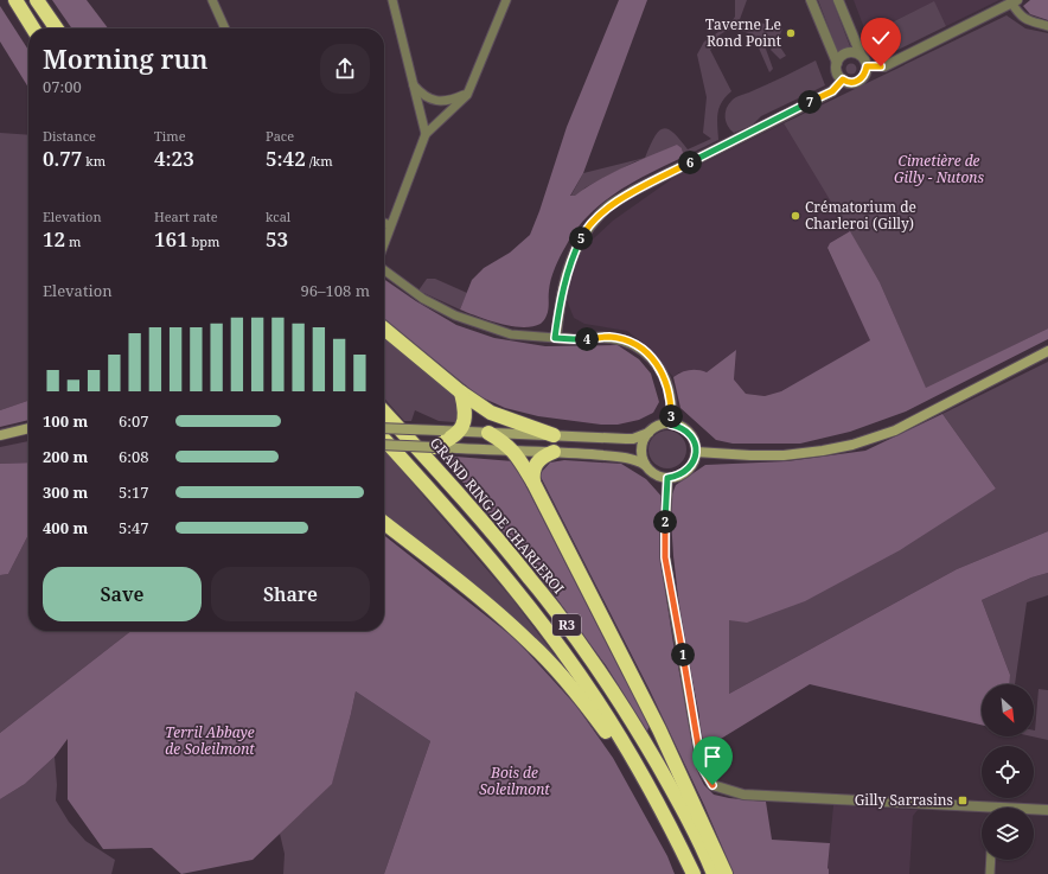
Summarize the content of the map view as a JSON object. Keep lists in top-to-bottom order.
{
  "streets": {
    "highway": ["GRAND RING DE CHARLEROI", "R3"]
  },
  "parks": ["Cimetière de Gilly - Nutons", "Terril Abbaye de Soleilmont", "Bois de Soleilmont"],
  "places": {
    "other": ["Taverne Le Rond Point", "Crématorium de Charleroi (Gilly)"],
    "transit": ["Gilly Sarrasins"]
  },
  "north": "bottom right",
  "page": {
    "heading": ["Morning run", "07:00"],
    "pins": [
      "7",
      "6",
      "5",
      "4",
      "3",
      "2",
      "1"
    ],
    "stats": [
      ["Distance", "0.77 km"],
      ["Time", "4:23"],
      ["Pace", "5:42 /km"],
      ["Elevation", "12 m"],
      ["Heart rate", "161 bpm"],
      ["kcal", "53"]
    ],
    "chart": ["Elevation", "96–108 m"],
    "list": [
      {
        "name": "100 m",
        "note": "6:07"
      },
      {
        "name": "200 m",
        "note": "6:08"
      },
      {
        "name": "300 m",
        "note": "5:17"
      },
      {
        "name": "400 m",
        "note": "5:47"
      }
    ],
    "buttons": ["Save", "Share"]
  }
}
